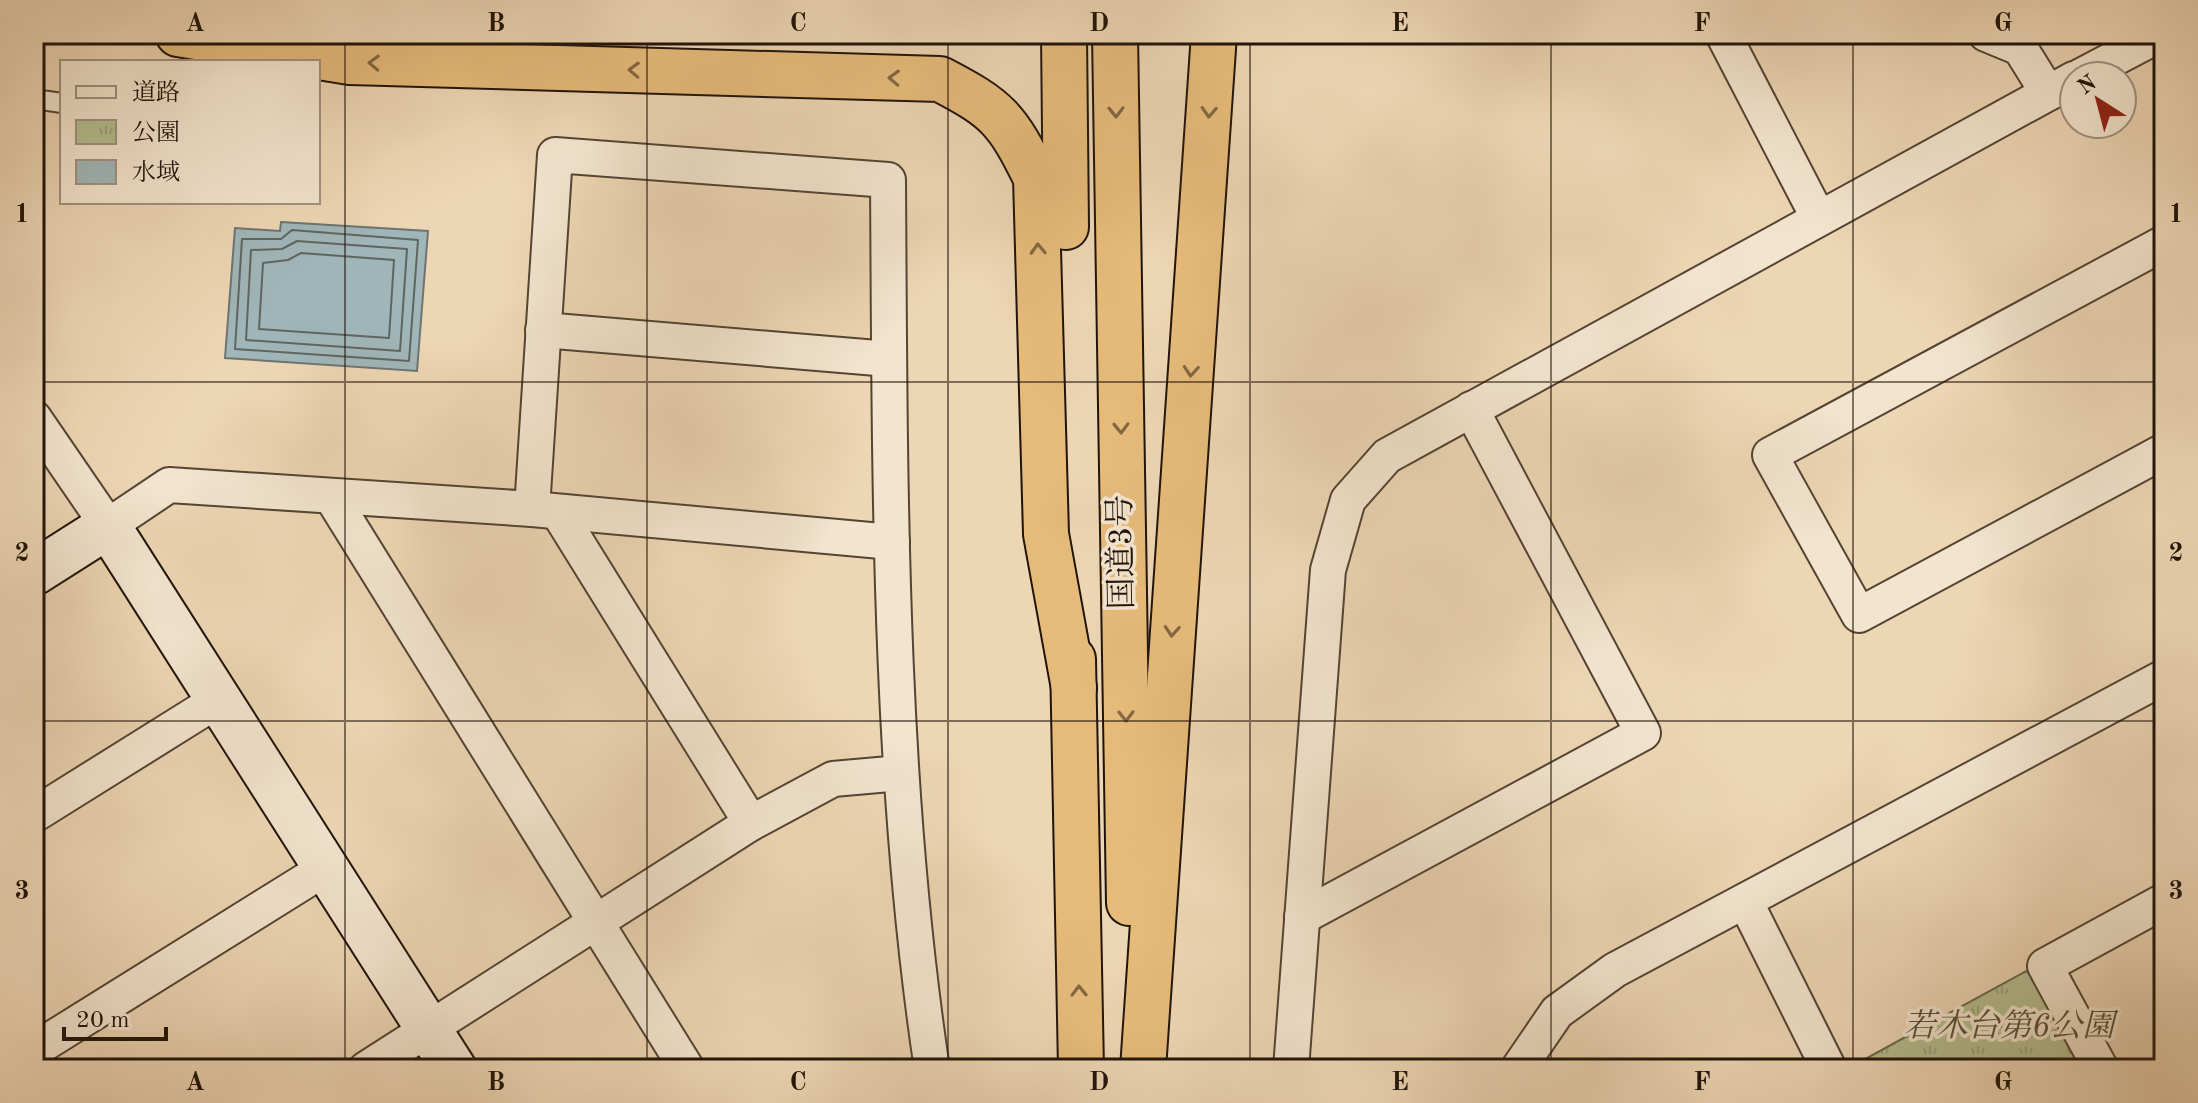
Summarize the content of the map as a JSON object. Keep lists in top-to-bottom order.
{
  "streets": {
    "highway": ["国道3号"]
  },
  "parks": ["若木台第6公園"],
  "legend": ["道路", "公園", "水域"],
  "scale_bar": "20 m",
  "north": "top left",
  "grid": {
    "columns": [
      "A",
      "B",
      "C",
      "D",
      "E",
      "F",
      "G"
    ],
    "rows": ["1", "2", "3"]
  }
}
